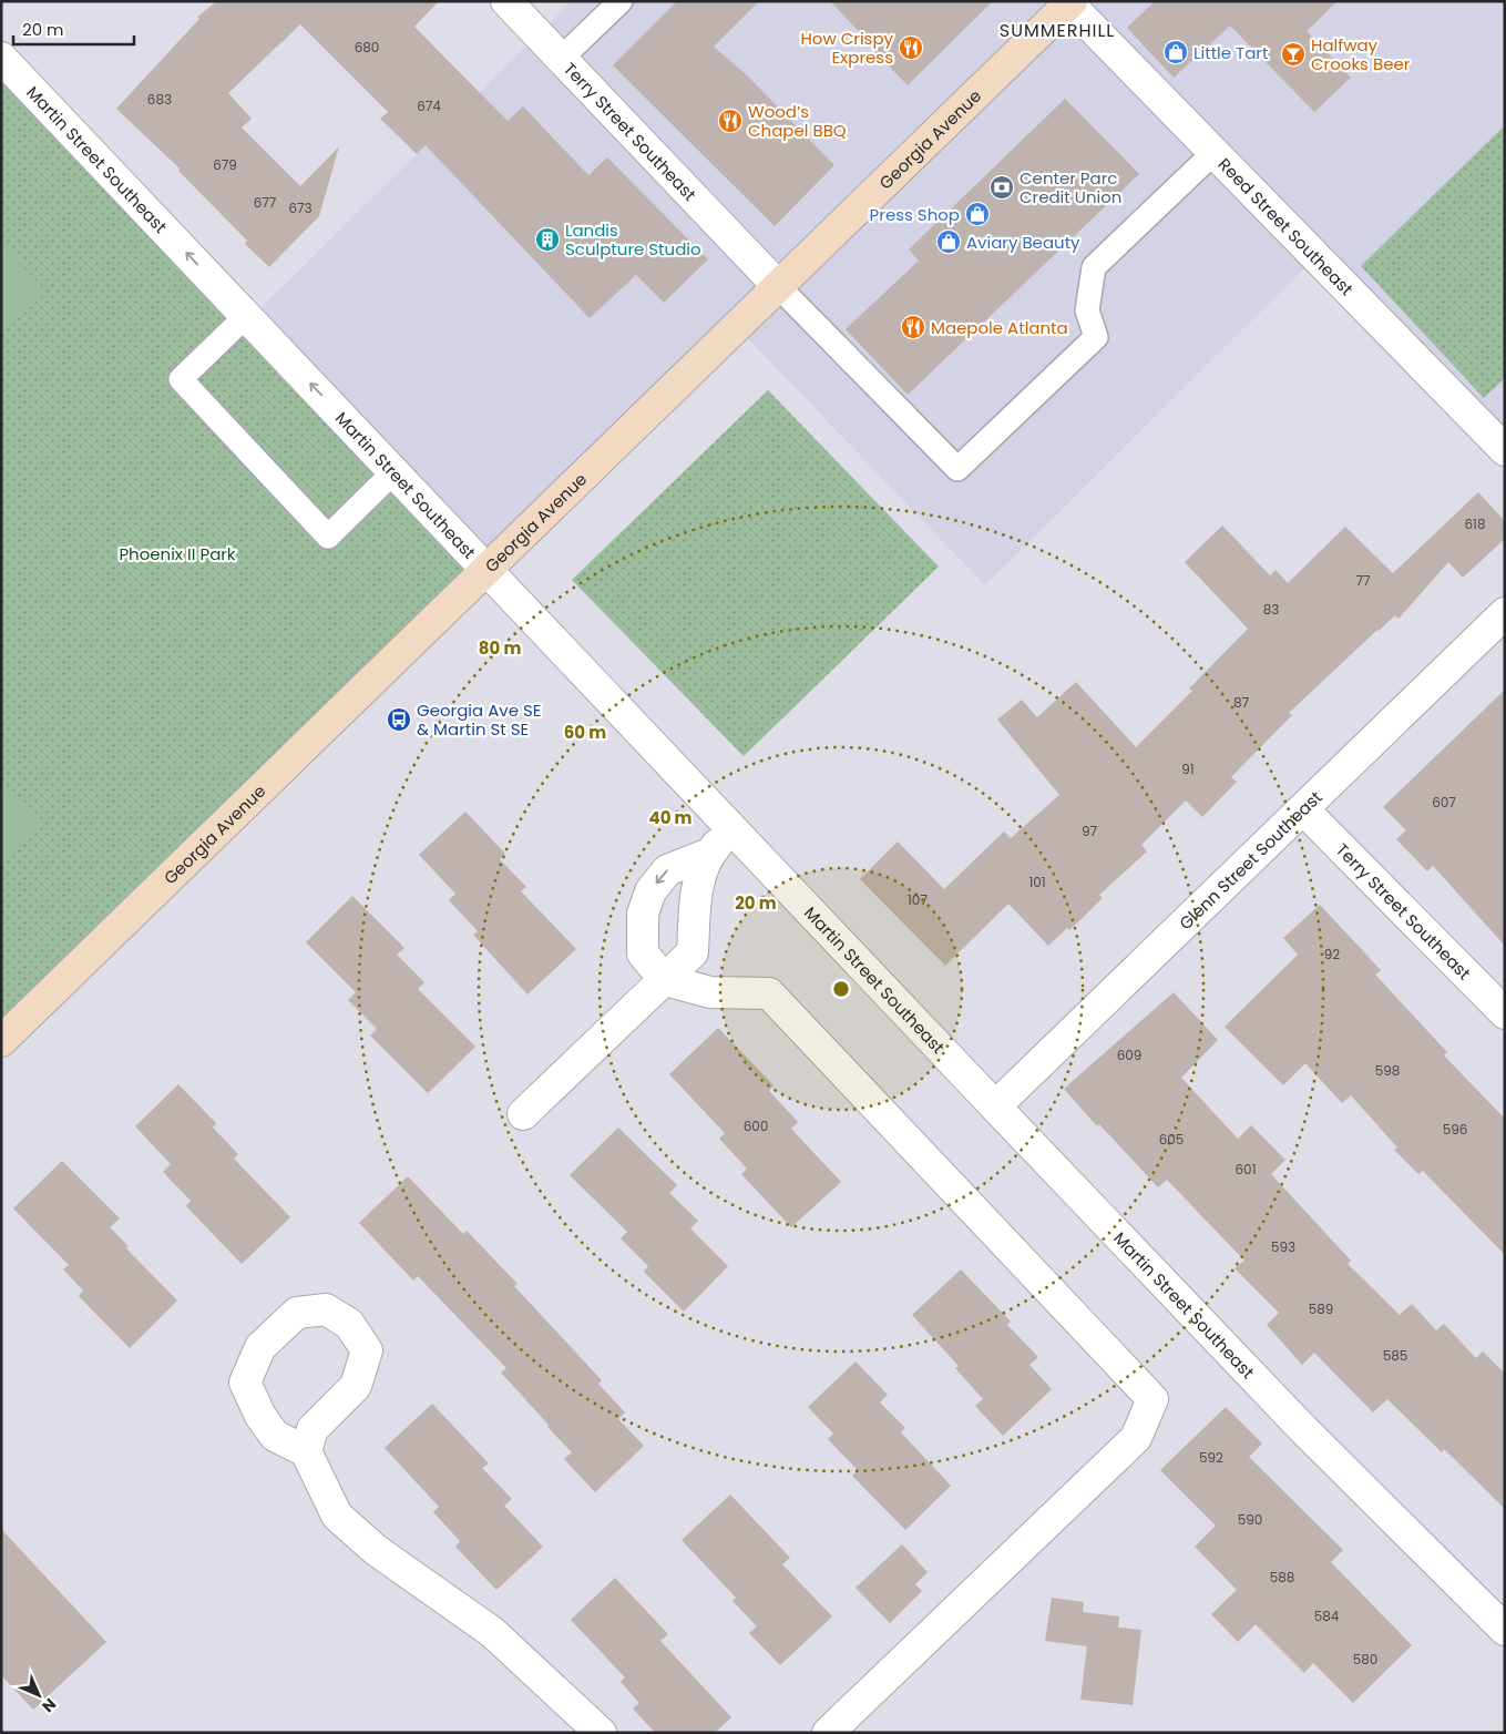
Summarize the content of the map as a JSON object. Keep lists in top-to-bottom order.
{
  "streets": {
    "main road": ["Georgia Avenue"],
    "street": [
      "Terry Street Southeast",
      "Martin Street Southeast",
      "Reed Street Southeast",
      "Glenn Street Southeast"
    ]
  },
  "crossings": [
    ["Terry Street Southeast", "Georgia Avenue"],
    ["Terry Street Southeast", "Glenn Street Southeast"],
    ["Georgia Avenue", "Martin Street Southeast"],
    ["Georgia Avenue", "Reed Street Southeast"],
    ["Martin Street Southeast", "Glenn Street Southeast"]
  ],
  "districts": ["SUMMERHILL"],
  "parks": ["Phoenix II Park"],
  "places": {
    "restaurant": ["How Crispy Express", "Wood’s Chapel BBQ", "Maepole Atlanta"],
    "shop": ["Little Tart", "Press Shop", "Aviary Beauty"],
    "bar": ["Halfway Crooks Beer"],
    "bank": ["Center Parc Credit Union"],
    "building": ["Landis Sculpture Studio"],
    "bus stop": ["Georgia Ave SE & Martin St SE"]
  },
  "house_numbers": [
    "680",
    "683",
    "674",
    "679",
    "677",
    "673",
    "618",
    "77",
    "83",
    "87",
    "91",
    "607",
    "97",
    "101",
    "107",
    "92",
    "609",
    "598",
    "600",
    "596",
    "605",
    "601",
    "593",
    "589",
    "585",
    "592",
    "590",
    "588",
    "584",
    "580"
  ],
  "scale_bar": "20 m",
  "north": "bottom right",
  "rings": [
    "80 m",
    "60 m",
    "40 m",
    "20 m"
  ]
}
